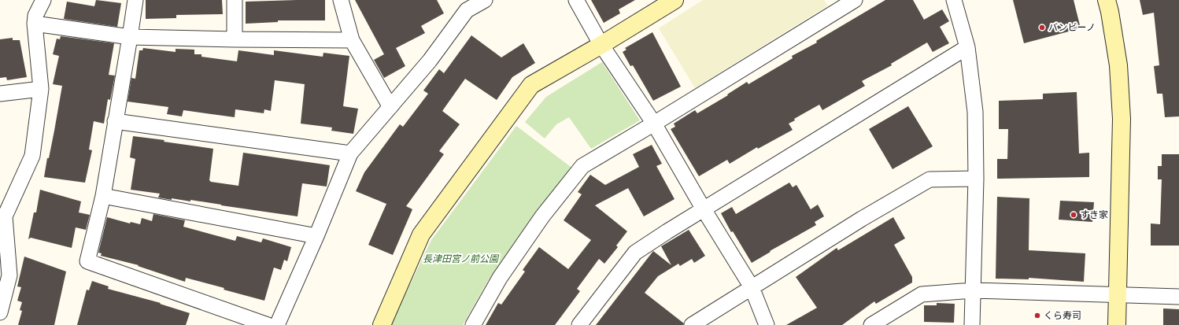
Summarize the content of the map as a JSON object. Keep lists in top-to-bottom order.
{
  "parks": ["長津田宮ノ前公園"],
  "places": ["バンビーノ", "すき家", "くら寿司"]
}
